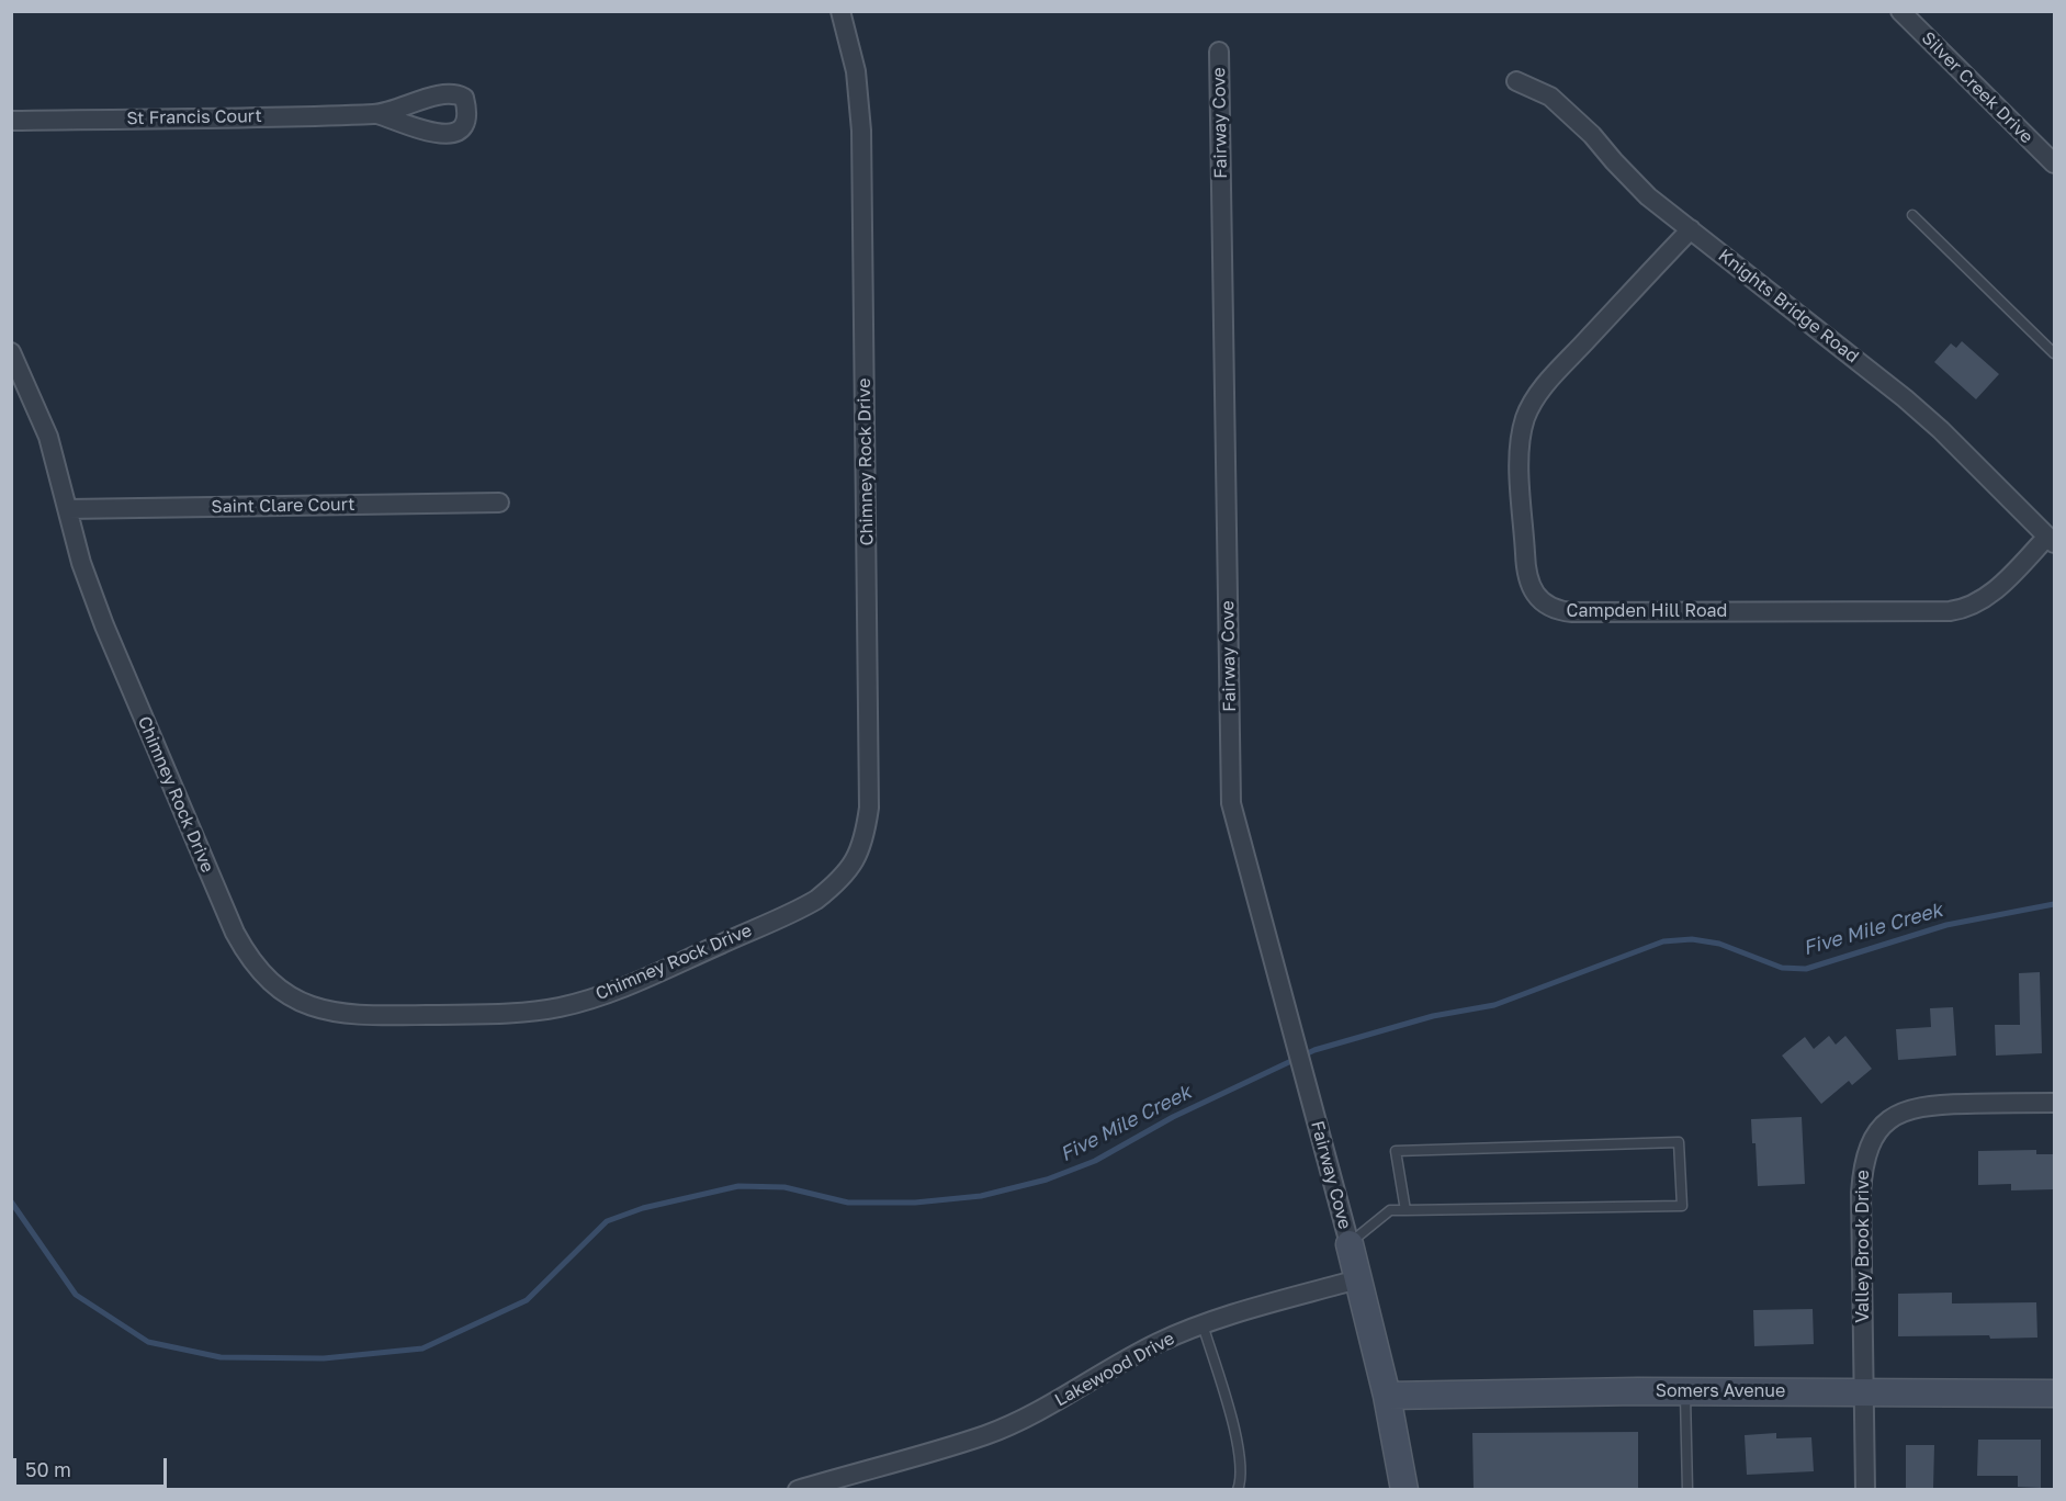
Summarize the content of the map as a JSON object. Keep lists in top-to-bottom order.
{
  "streets": {
    "street": [
      "Silver Creek Drive",
      "St Francis Court",
      "Fairway Cove",
      "Knights Bridge Road",
      "Chimney Rock Drive",
      "Saint Clare Court",
      "Campden Hill Road",
      "Valley Brook Drive",
      "Lakewood Drive",
      "Somers Avenue"
    ]
  },
  "crossings": [
    ["Knights Bridge Road", "Campden Hill Road"],
    ["Chimney Rock Drive", "Saint Clare Court"],
    ["Valley Brook Drive", "Somers Avenue"]
  ],
  "water": ["Five Mile Creek"],
  "scale_bar": "50 m"
}
